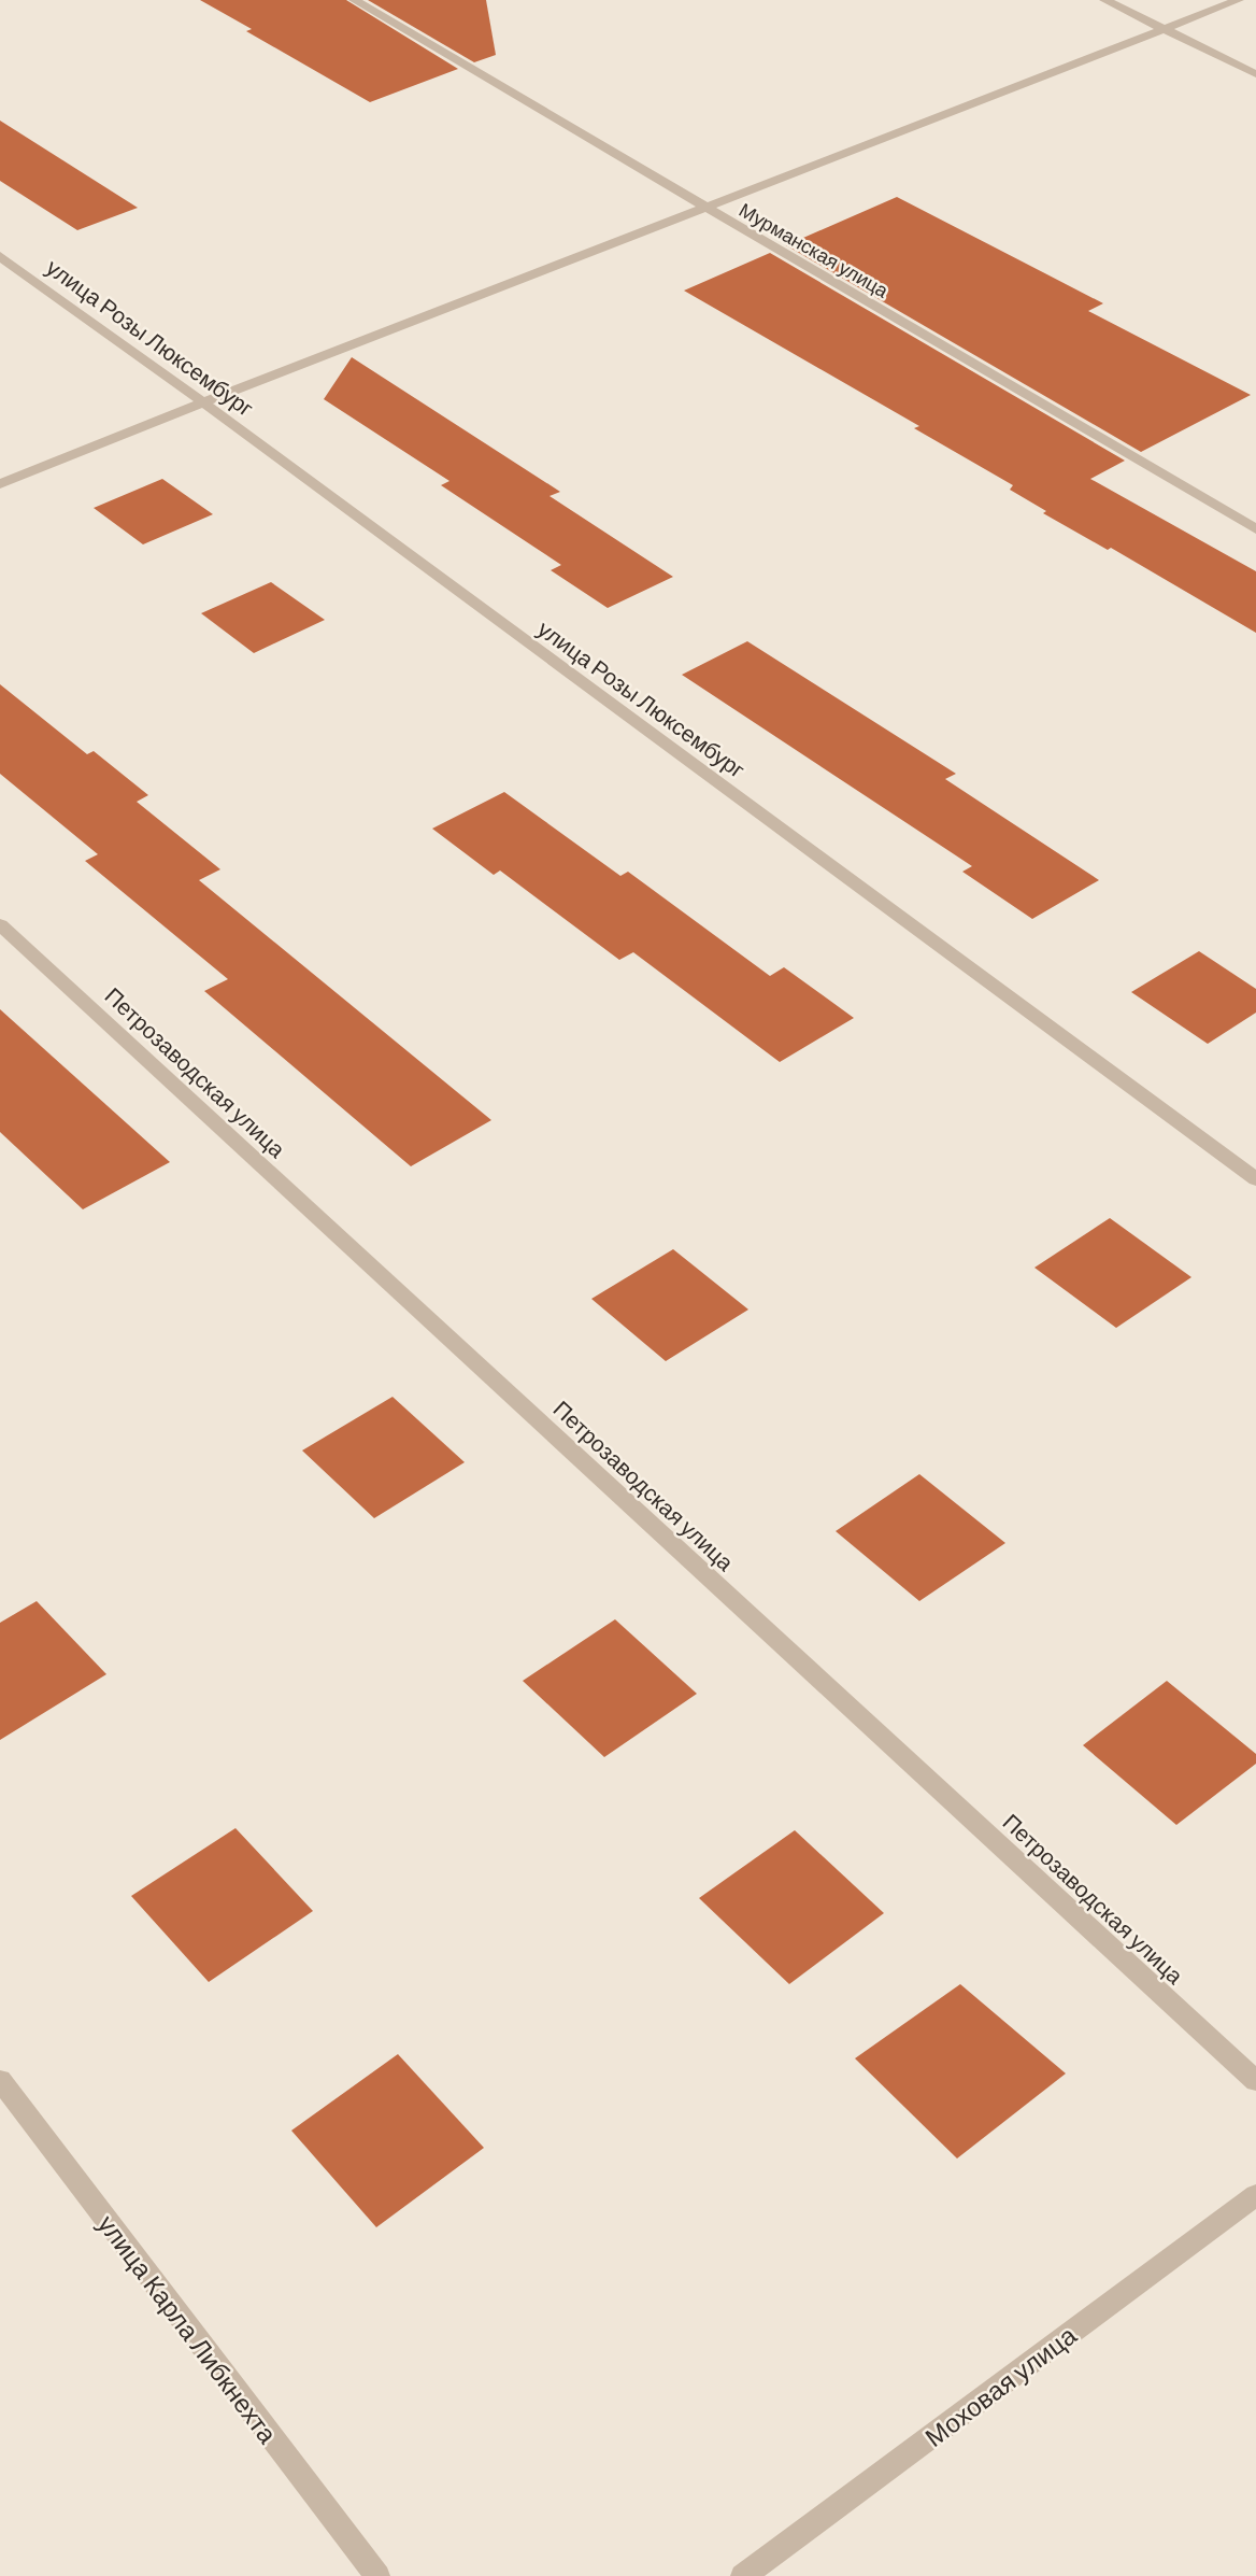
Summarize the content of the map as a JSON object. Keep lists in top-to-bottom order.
{
  "streets": {
    "street": [
      "Мурманская улица",
      "улица Розы Люксембург",
      "Петрозаводская улица",
      "улица Карла Либкнехта",
      "Моховая улица"
    ]
  }
}
